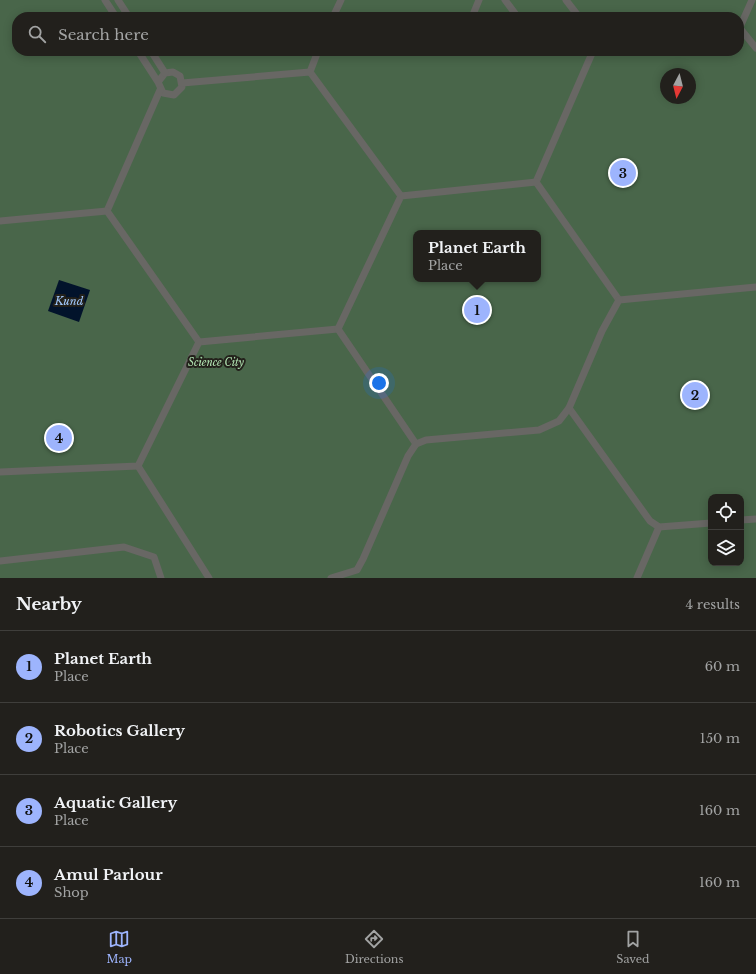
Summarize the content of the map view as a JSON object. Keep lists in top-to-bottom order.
{
  "water": ["Kund"],
  "parks": ["Science City"],
  "north": "bottom",
  "page": {
    "search": "Search here",
    "pins": [
      "3",
      "1",
      "2",
      "4"
    ],
    "popup": ["Planet Earth", "Place"],
    "heading": ["Nearby", "4 results"],
    "list": [
      {
        "mark": "1",
        "name": "Planet Earth",
        "note": "Place",
        "value": "60 m"
      },
      {
        "mark": "2",
        "name": "Robotics Gallery",
        "note": "Place",
        "value": "150 m"
      },
      {
        "mark": "3",
        "name": "Aquatic Gallery",
        "note": "Place",
        "value": "160 m"
      },
      {
        "mark": "4",
        "name": "Amul Parlour",
        "note": "Shop",
        "value": "160 m"
      }
    ],
    "nav": ["Map", "Directions", "Saved"]
  }
}
